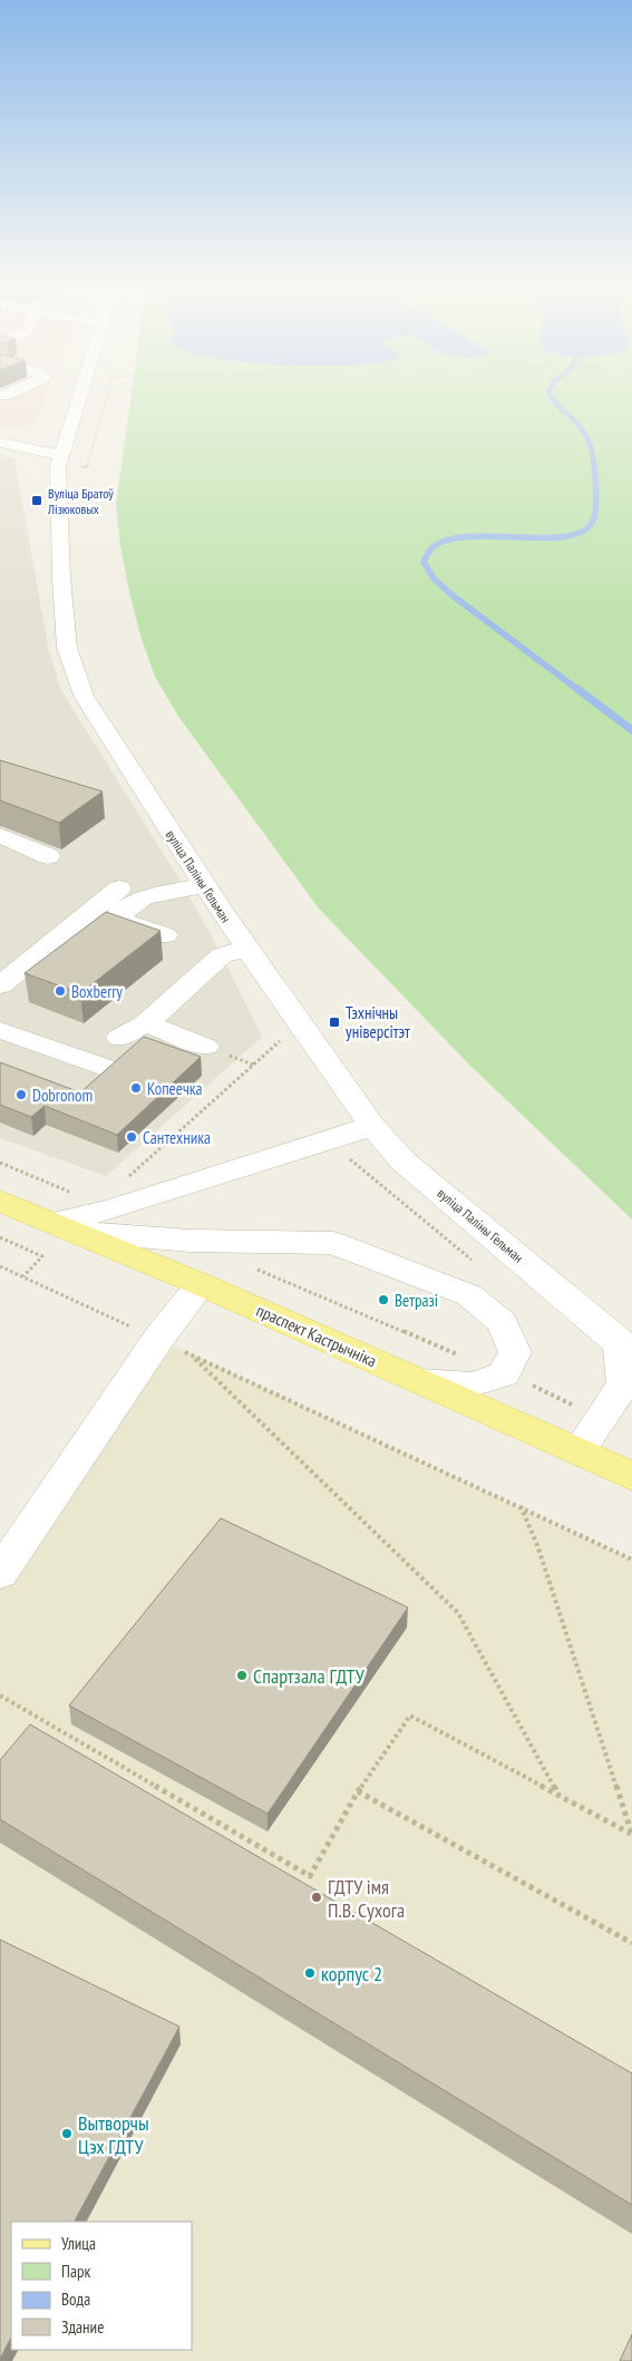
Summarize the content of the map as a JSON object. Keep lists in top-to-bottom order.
{
  "streets": {
    "main road": ["праспект Кастрычніка"],
    "street": ["вуліца Паліны Гельман"]
  },
  "crossings": [
    ["вуліца Паліны Гельман", "праспект Кастрычніка"]
  ],
  "places": {
    "transit": ["Вуліца Братоў Лізюковых", "Тэхнічны універсітэт"],
    "other": [
      "Boxberry",
      "Копеечка",
      "Dobronom",
      "Сантехника",
      "Ветразі",
      "Спартзала ГДТУ",
      "ГДТУ імя П.В. Сухога",
      "корпус 2",
      "Вытворчы Цэх ГДТУ"
    ]
  },
  "legend": [
    "Улица",
    "Парк",
    "Вода",
    "Здание"
  ]
}
